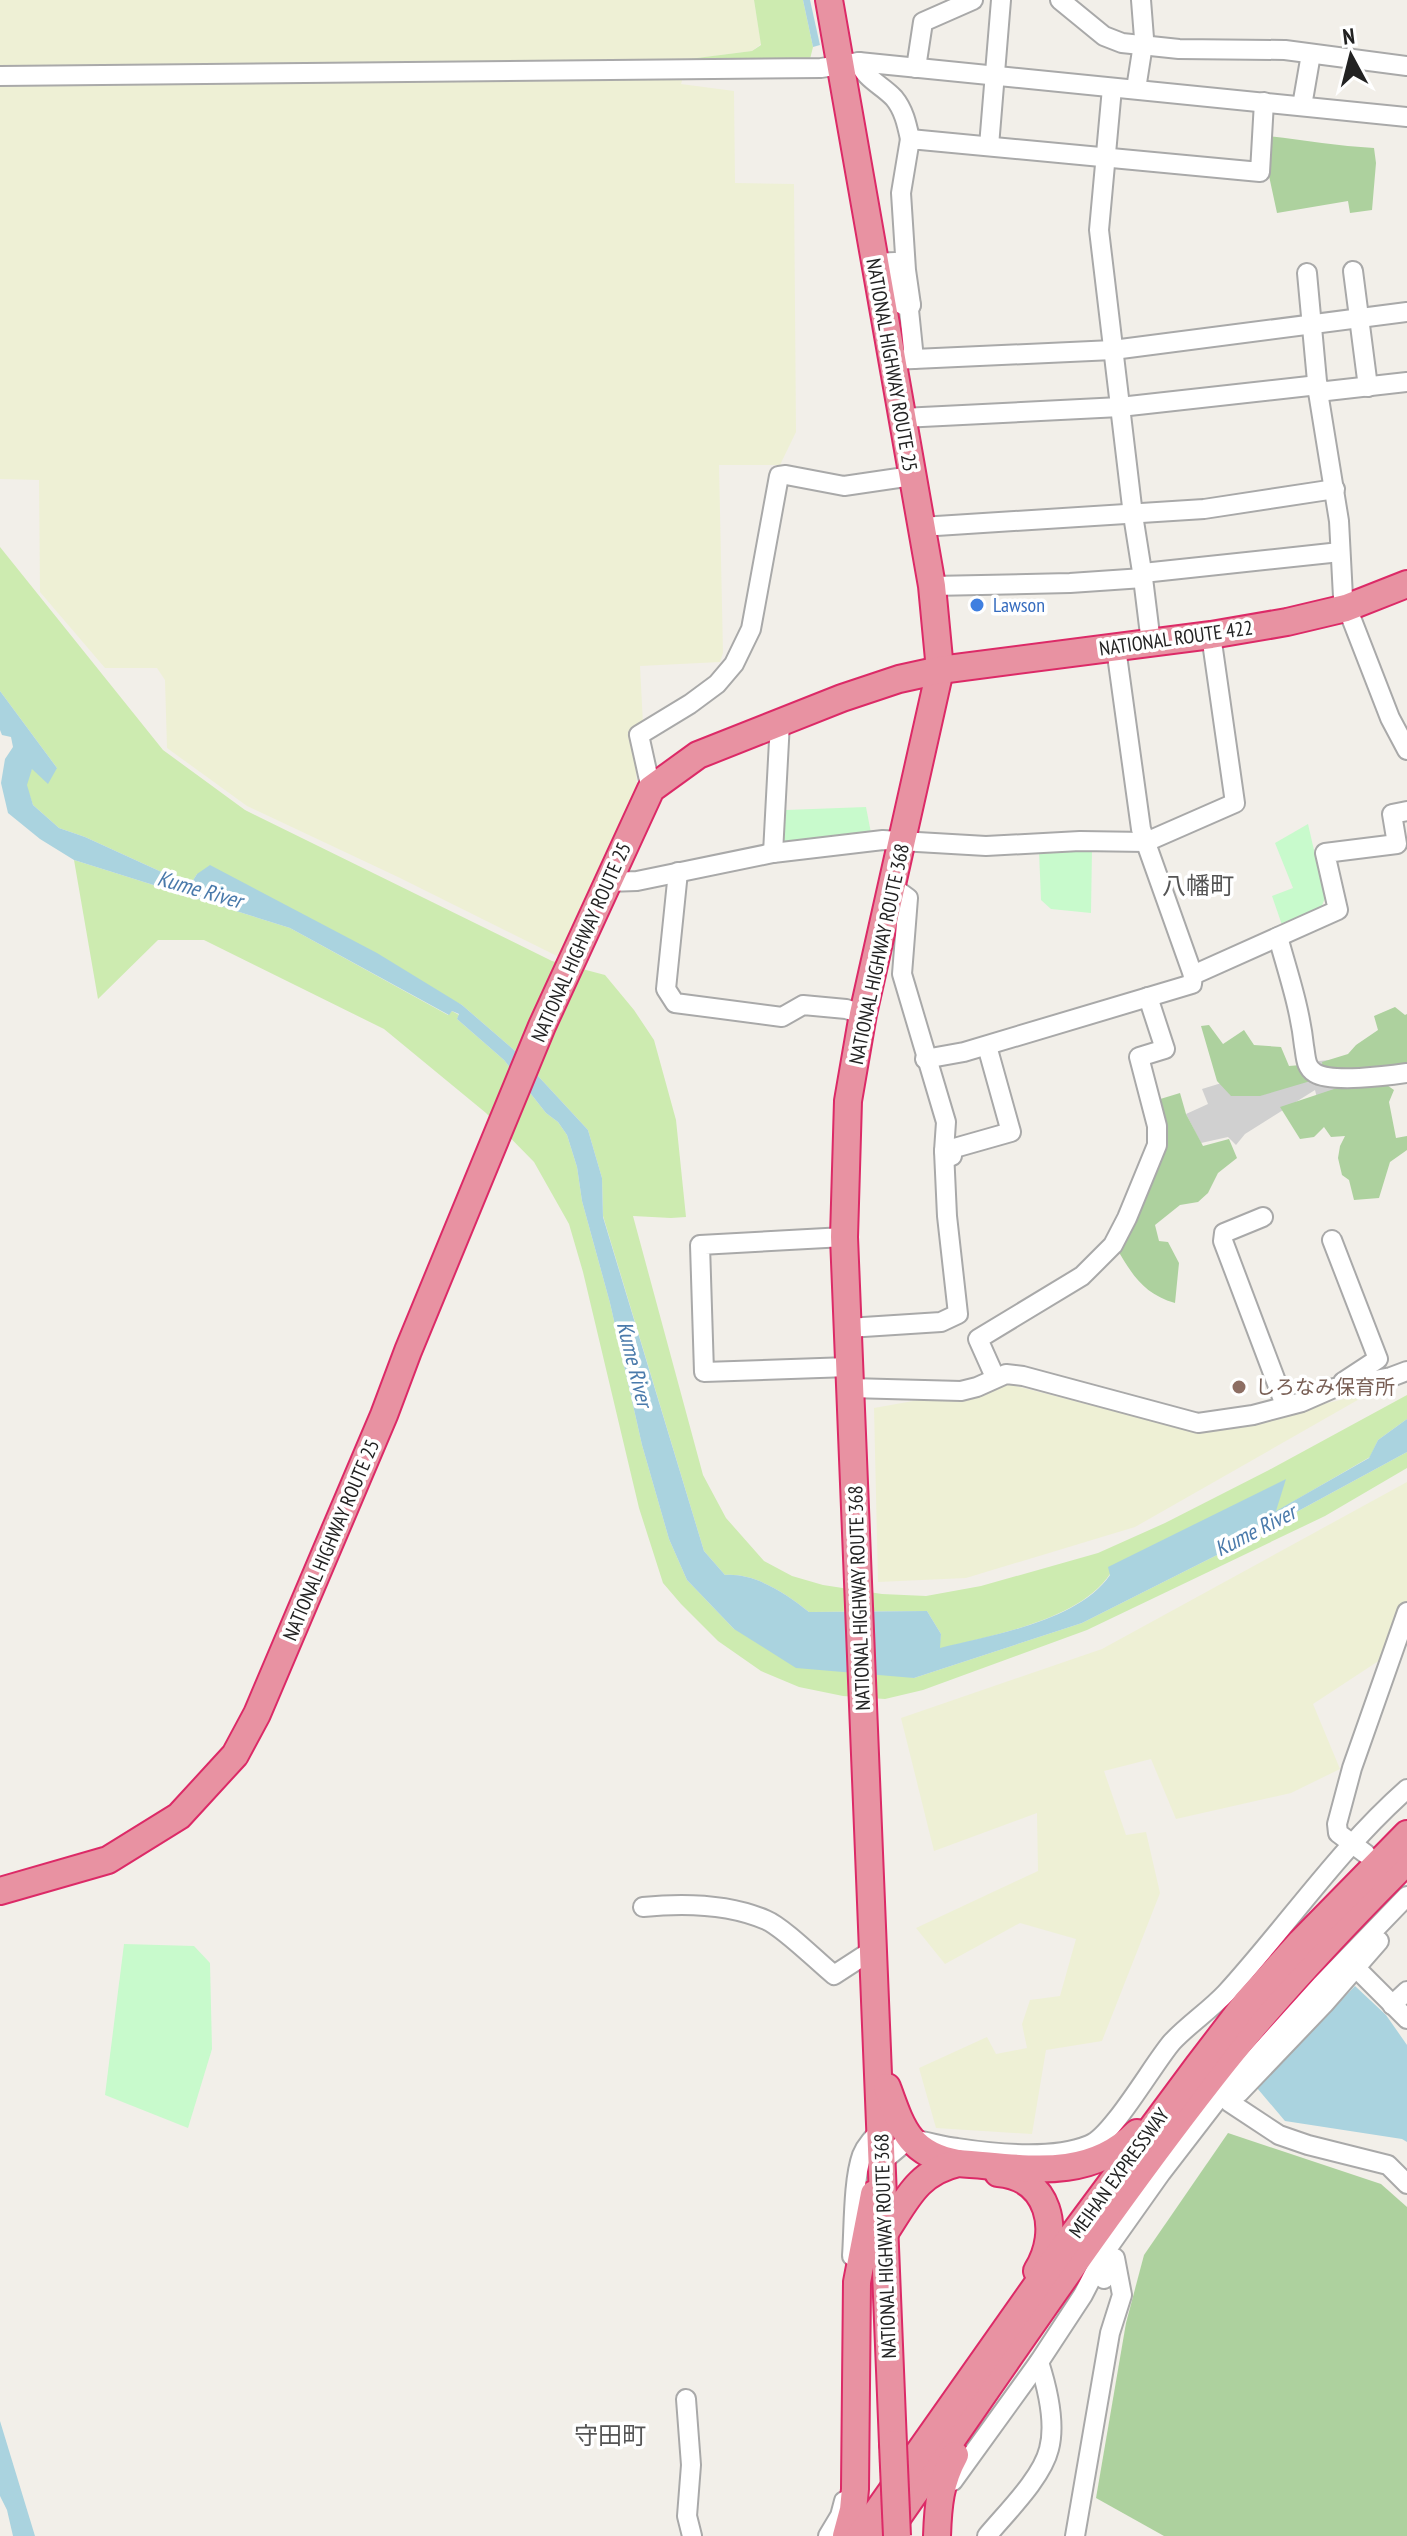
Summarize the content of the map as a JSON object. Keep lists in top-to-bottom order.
{
  "streets": {
    "highway": [
      "NATIONAL HIGHWAY ROUTE 25",
      "NATIONAL ROUTE 422",
      "NATIONAL HIGHWAY ROUTE 368",
      "MEIHAN EXPRESSWAY"
    ]
  },
  "crossings": [
    ["NATIONAL HIGHWAY ROUTE 25", "NATIONAL ROUTE 422"],
    ["NATIONAL HIGHWAY ROUTE 25", "NATIONAL HIGHWAY ROUTE 368"],
    ["NATIONAL ROUTE 422", "NATIONAL HIGHWAY ROUTE 368"]
  ],
  "districts": ["八幡町", "守田町"],
  "water": ["Kume River"],
  "places": ["Lawson", "しろなみ保育所"],
  "north": "top"
}
